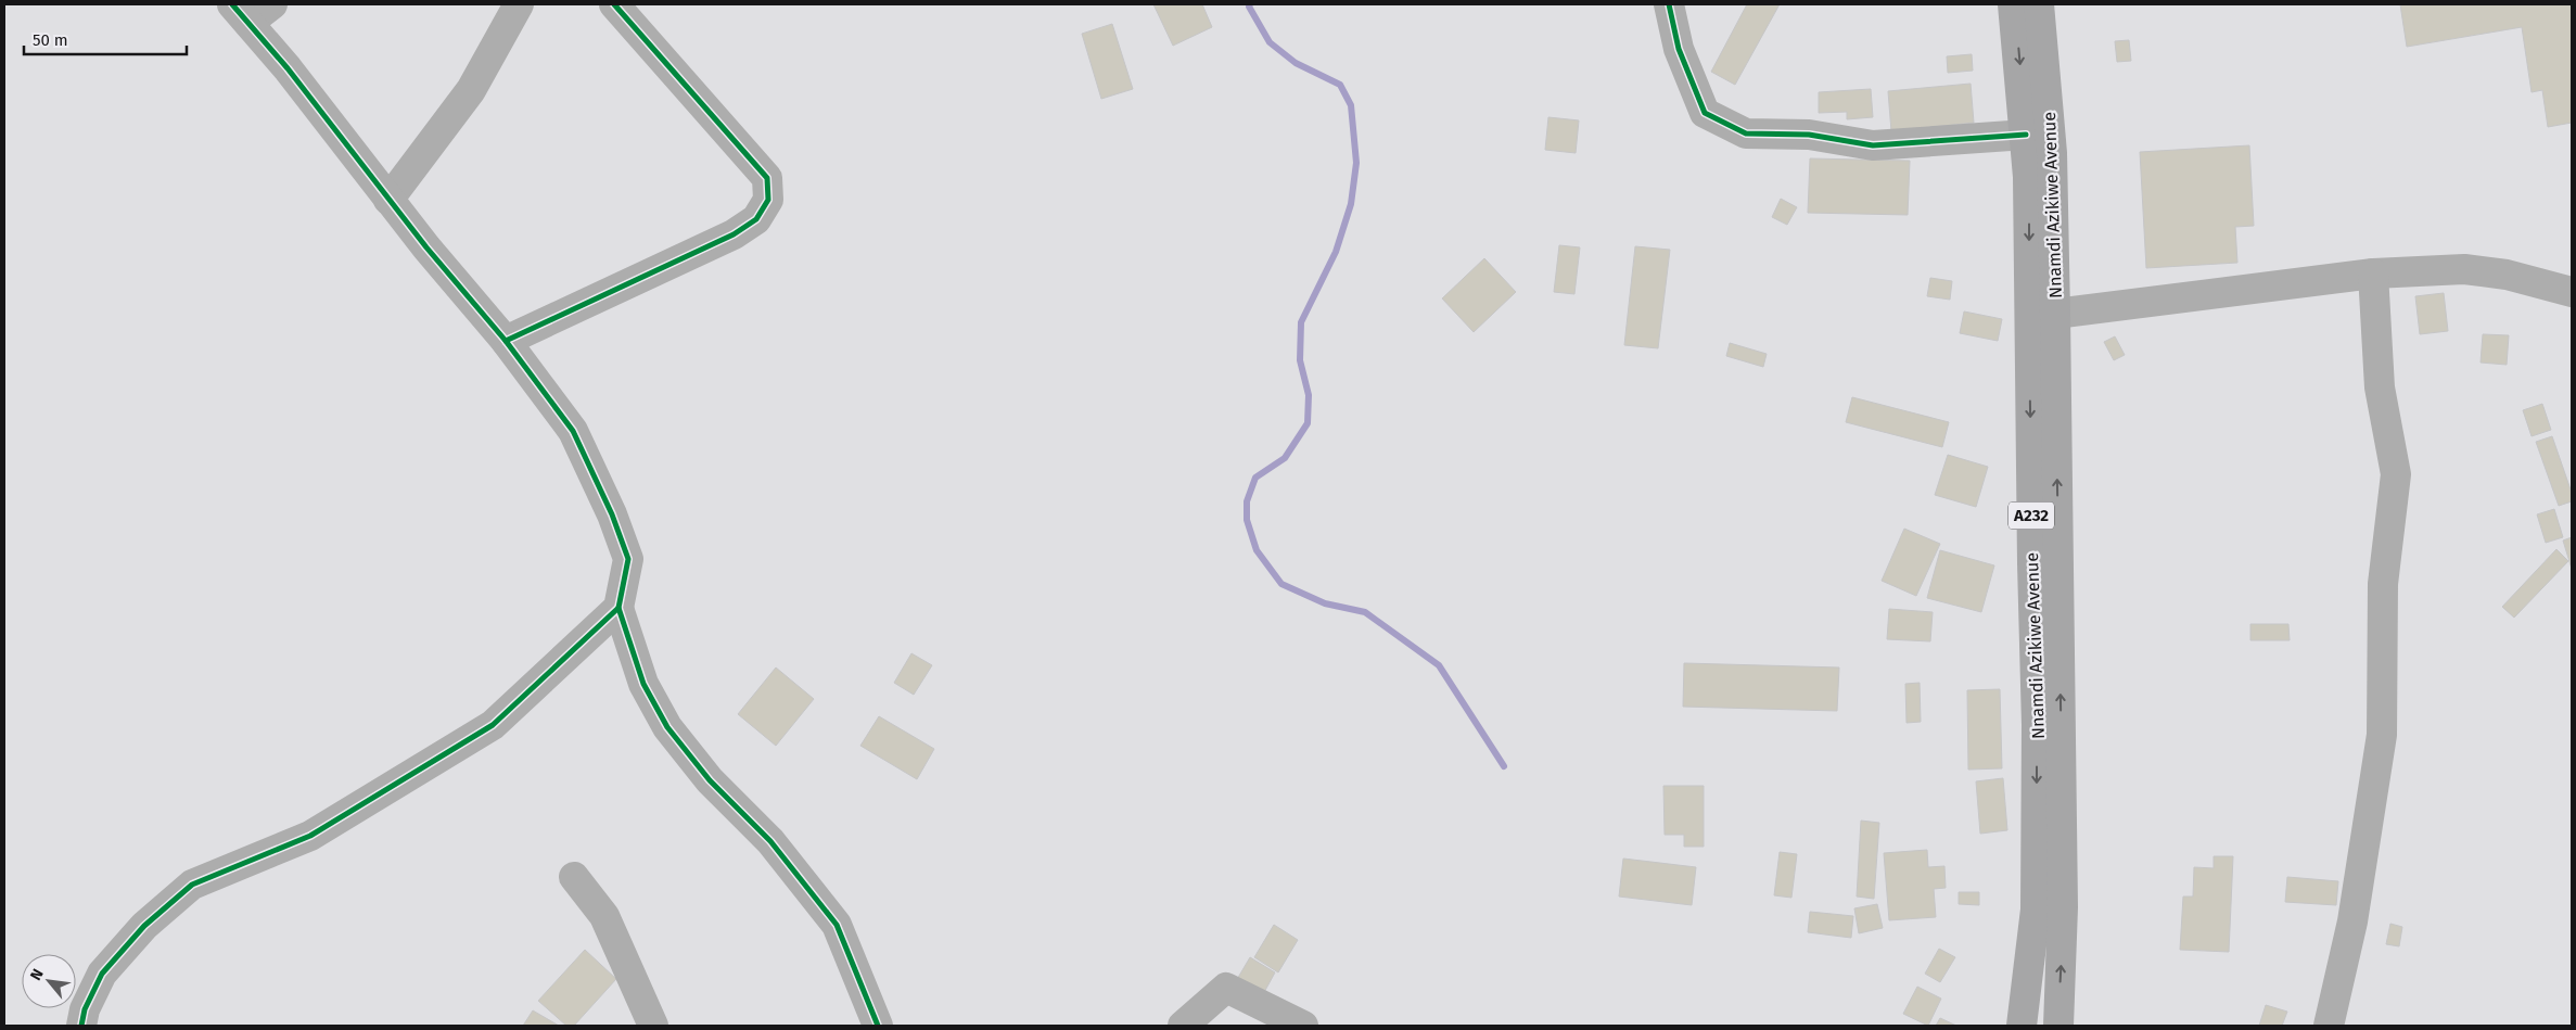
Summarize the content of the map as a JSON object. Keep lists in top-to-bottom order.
{
  "streets": {
    "main road": ["Nnamdi Azikiwe Avenue", "A232"]
  },
  "scale_bar": "50 m",
  "north": "top left"
}
